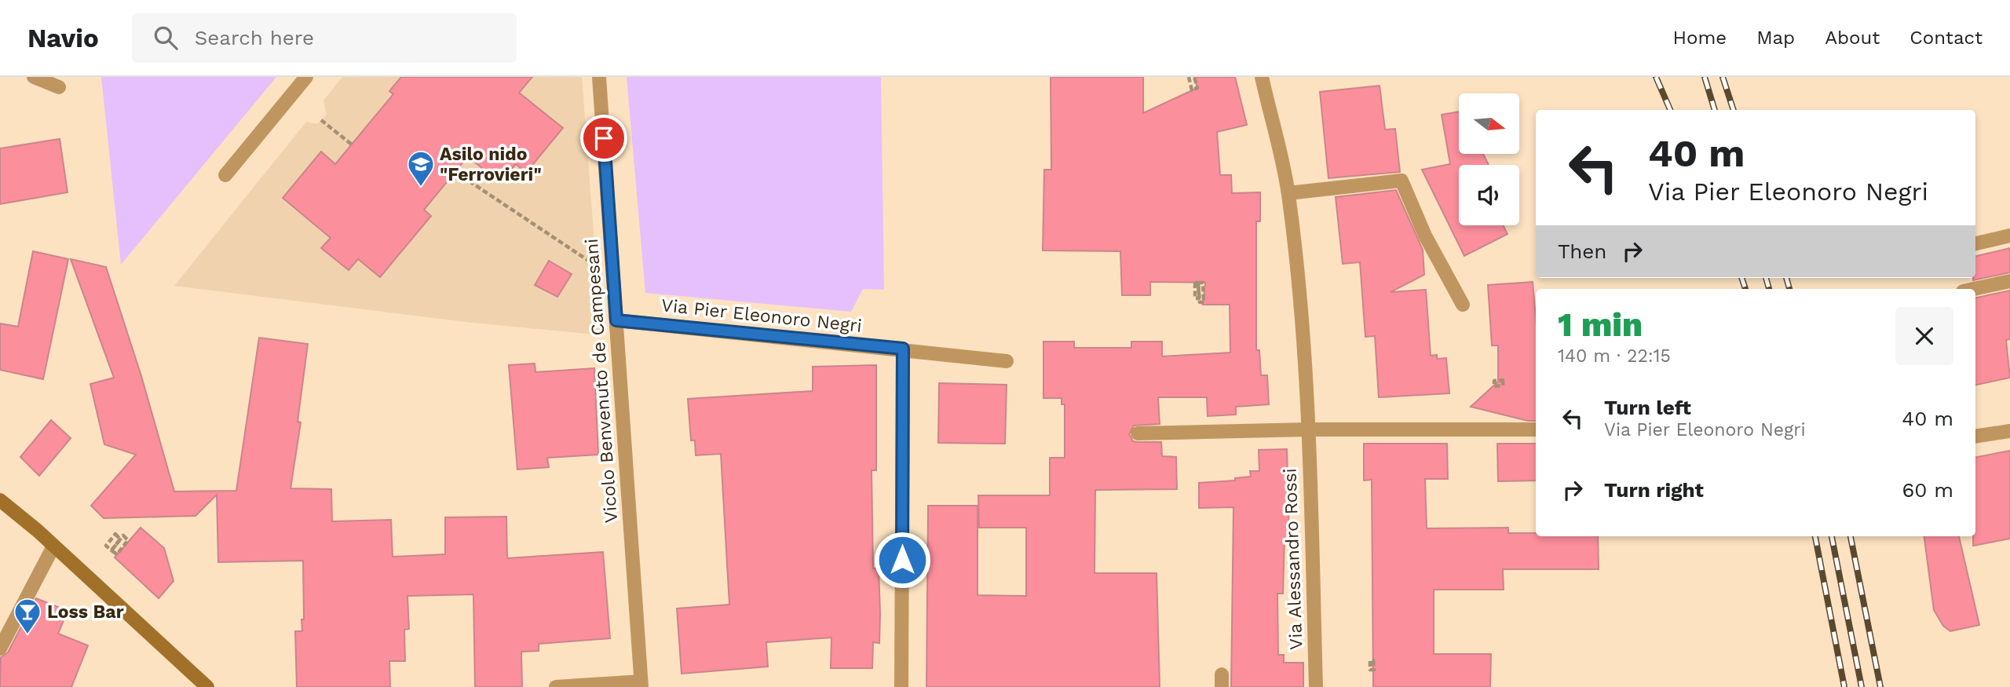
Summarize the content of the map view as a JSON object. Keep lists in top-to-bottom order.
{
  "streets": {
    "street": ["Via Pier Eleonoro Negri", "Vicolo Benvenuto de Campesani", "Via Alessandro Rossi"]
  },
  "crossings": [
    ["Via Pier Eleonoro Negri", "Vicolo Benvenuto de Campesani"]
  ],
  "places": {
    "school or university": ["Asilo nido \"Ferrovieri\""],
    "bar": ["Loss Bar"]
  },
  "north": "right",
  "page": {
    "header": "Navio",
    "search": "Search here",
    "nav": [
      "Home",
      "Map",
      "About",
      "Contact"
    ],
    "turn": ["40 m", "Via Pier Eleonoro Negri"],
    "then": "Then",
    "heading": ["1 min", "140 m · 22:15"],
    "list": [
      {
        "name": "Turn left",
        "note": "Via Pier Eleonoro Negri",
        "value": "40 m"
      },
      {
        "name": "Turn right",
        "value": "60 m"
      }
    ]
  }
}
